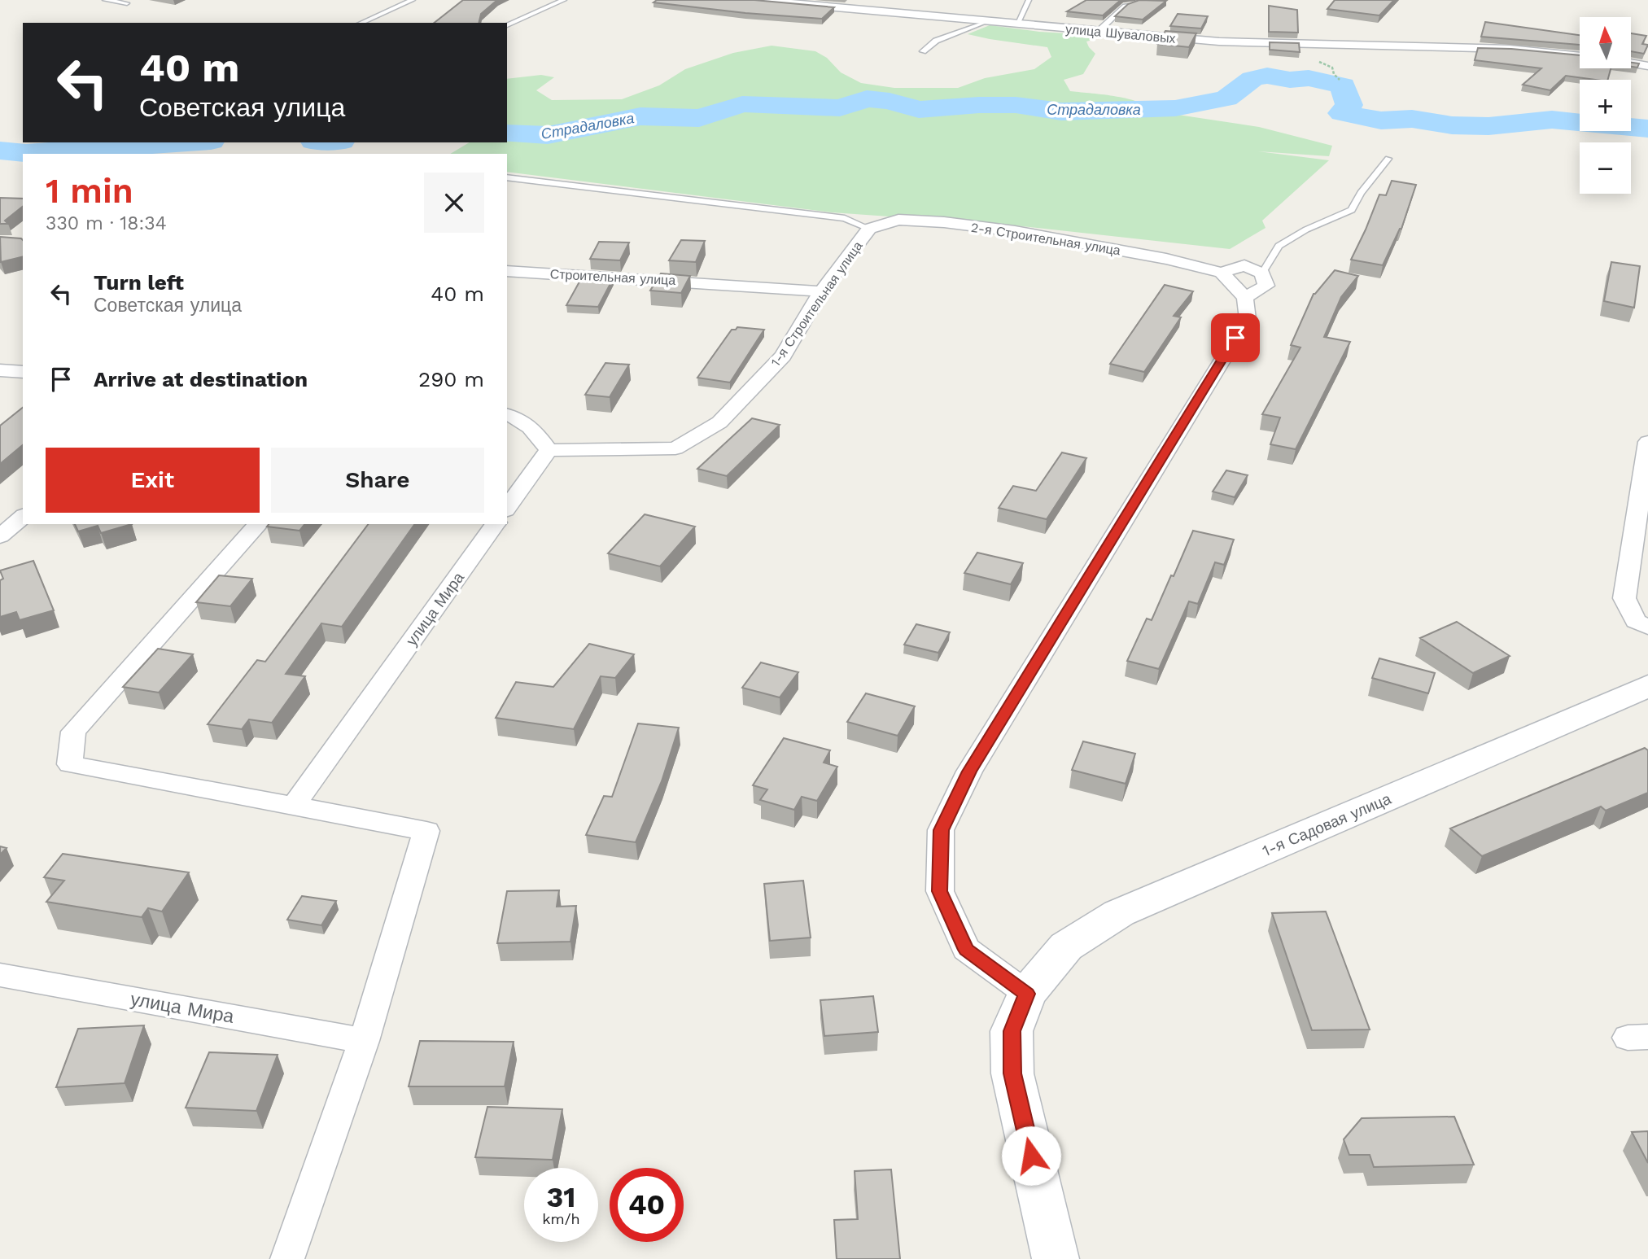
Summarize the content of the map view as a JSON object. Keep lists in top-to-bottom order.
{
  "streets": {
    "street": [
      "улица Шуваловых",
      "2-я Строительная улица",
      "Строительная улица",
      "1-я Строительная улица",
      "улица Мира",
      "1-я Садовая улица"
    ]
  },
  "crossings": [
    ["2-я Строительная улица", "1-я Строительная улица"],
    ["Строительная улица", "1-я Строительная улица"]
  ],
  "water": ["Страдаловка"],
  "north": "top",
  "page": {
    "map_buttons": ["+", "−"],
    "turn": ["40 m", "Советская улица"],
    "heading": ["1 min", "330 m · 18:34"],
    "list": [
      {
        "name": "Turn left",
        "note": "Советская улица",
        "value": "40 m"
      },
      {
        "name": "Arrive at destination",
        "value": "290 m"
      }
    ],
    "buttons": ["Exit", "Share"],
    "speed": "31 km/h",
    "limit": "40"
  }
}
